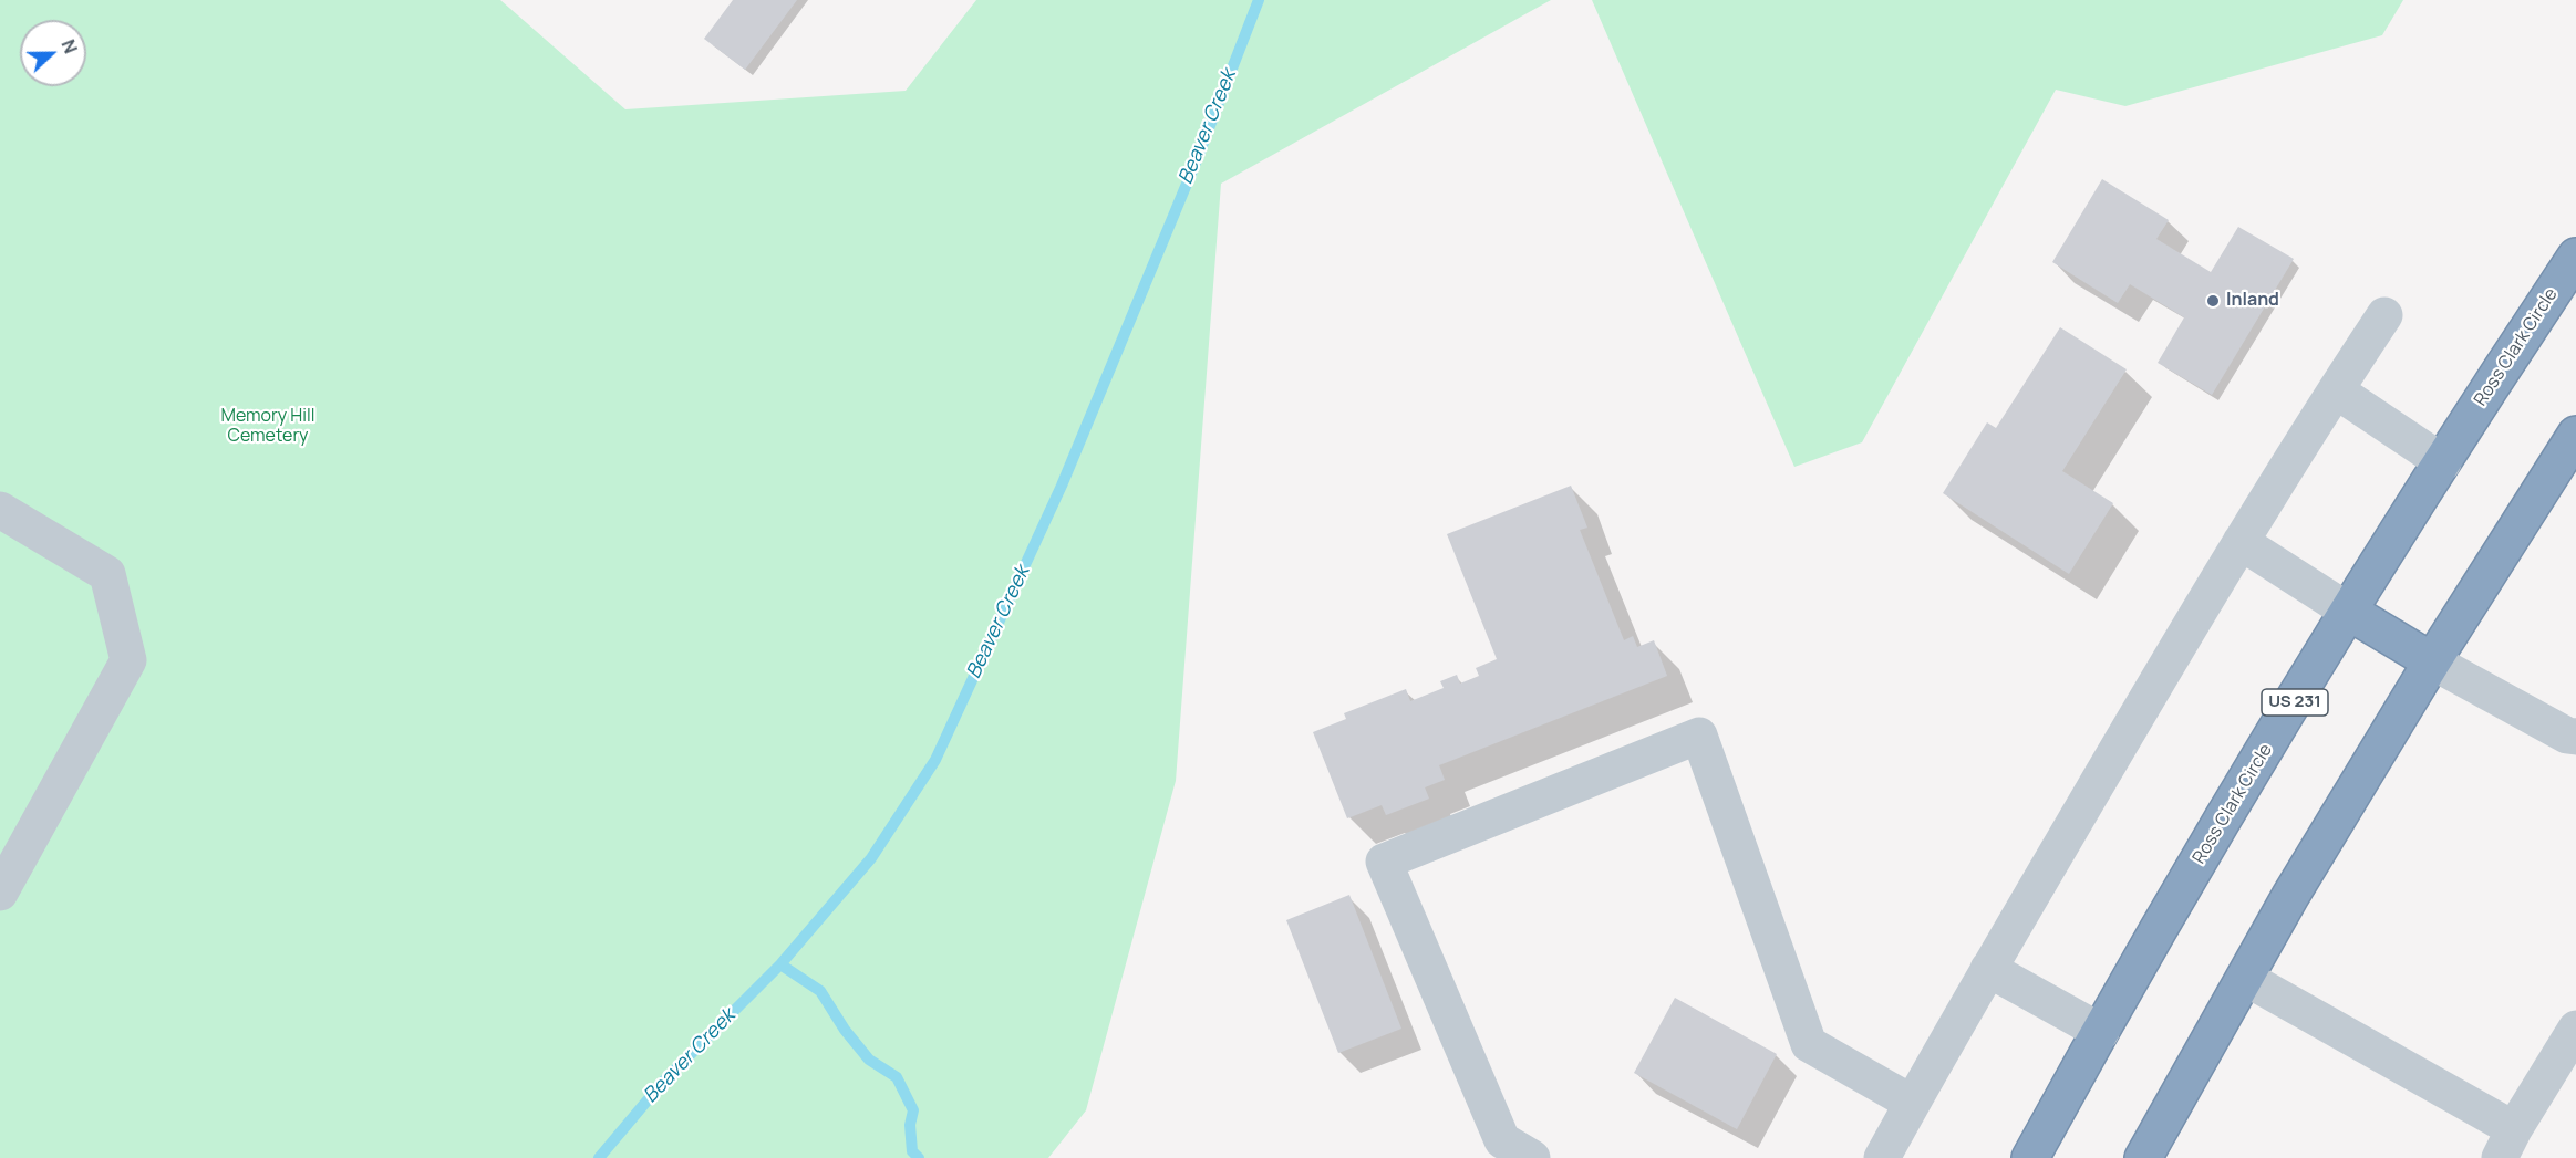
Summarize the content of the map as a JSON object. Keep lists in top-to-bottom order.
{
  "streets": {
    "highway": ["Ross Clark Circle", "US 231"]
  },
  "water": ["Beaver Creek"],
  "parks": ["Memory Hill Cemetery"],
  "places": ["Inland"],
  "north": "right"
}
